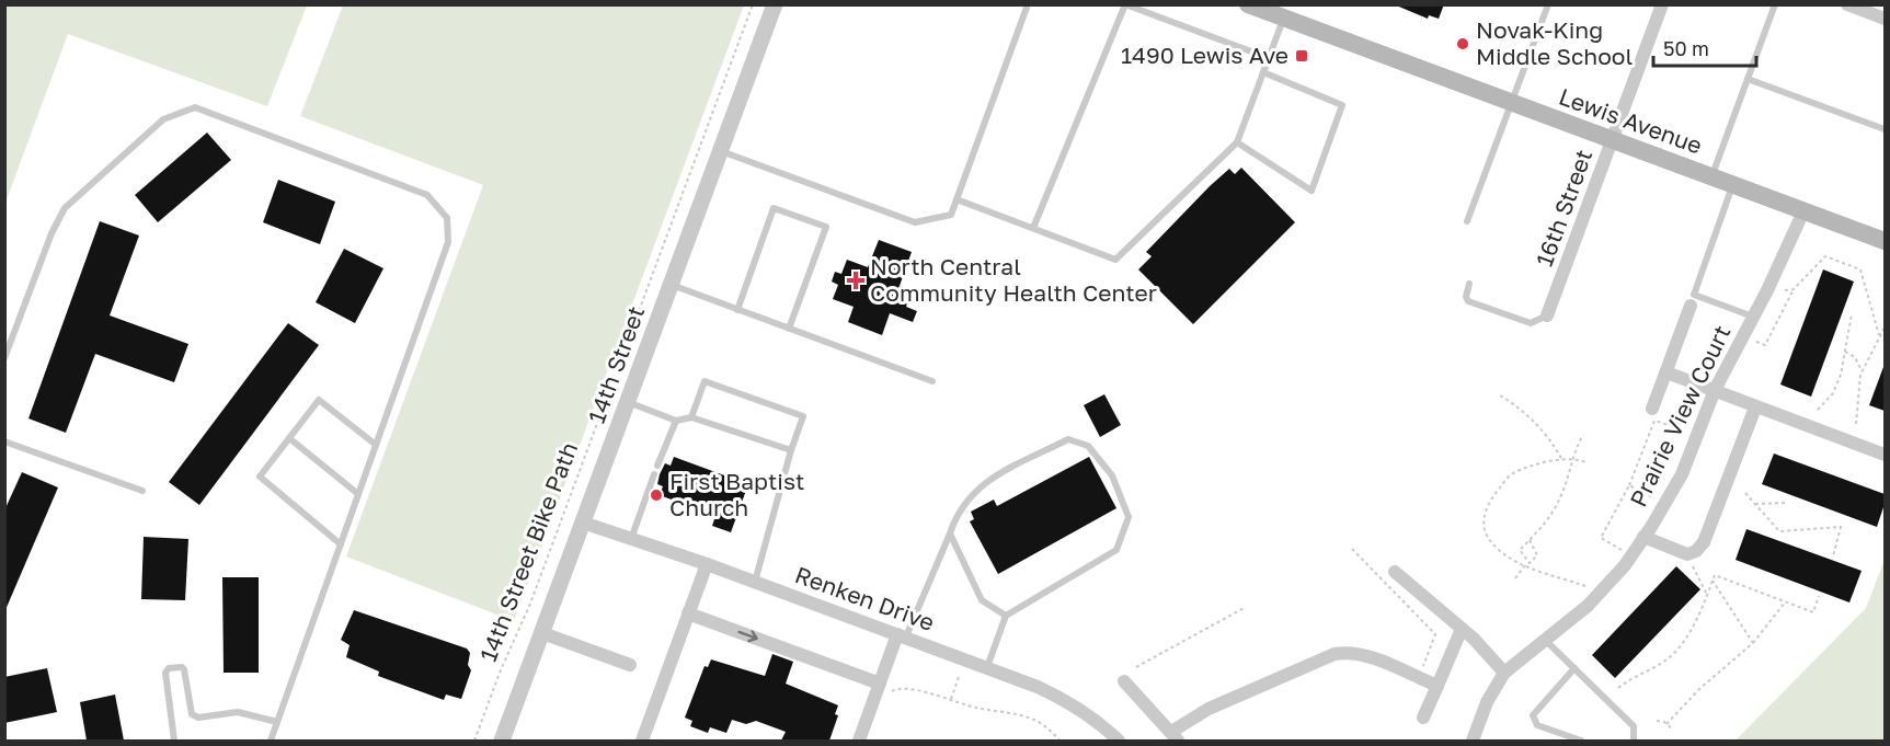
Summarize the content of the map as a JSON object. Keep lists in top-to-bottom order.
{
  "streets": {
    "main road": ["Lewis Avenue"],
    "street": [
      "16th Street",
      "14th Street",
      "Prairie View Court",
      "Renken Drive"
    ],
    "path": ["14th Street Bike Path"]
  },
  "crossings": [
    ["Lewis Avenue", "16th Street"],
    ["Lewis Avenue", "Prairie View Court"],
    ["14th Street", "Renken Drive"]
  ],
  "places": {
    "other": ["Novak-King Middle School", "First Baptist Church"],
    "transit": ["1490 Lewis Ave"],
    "health": ["North Central Community Health Center"]
  },
  "scale_bar": "50 m"
}
